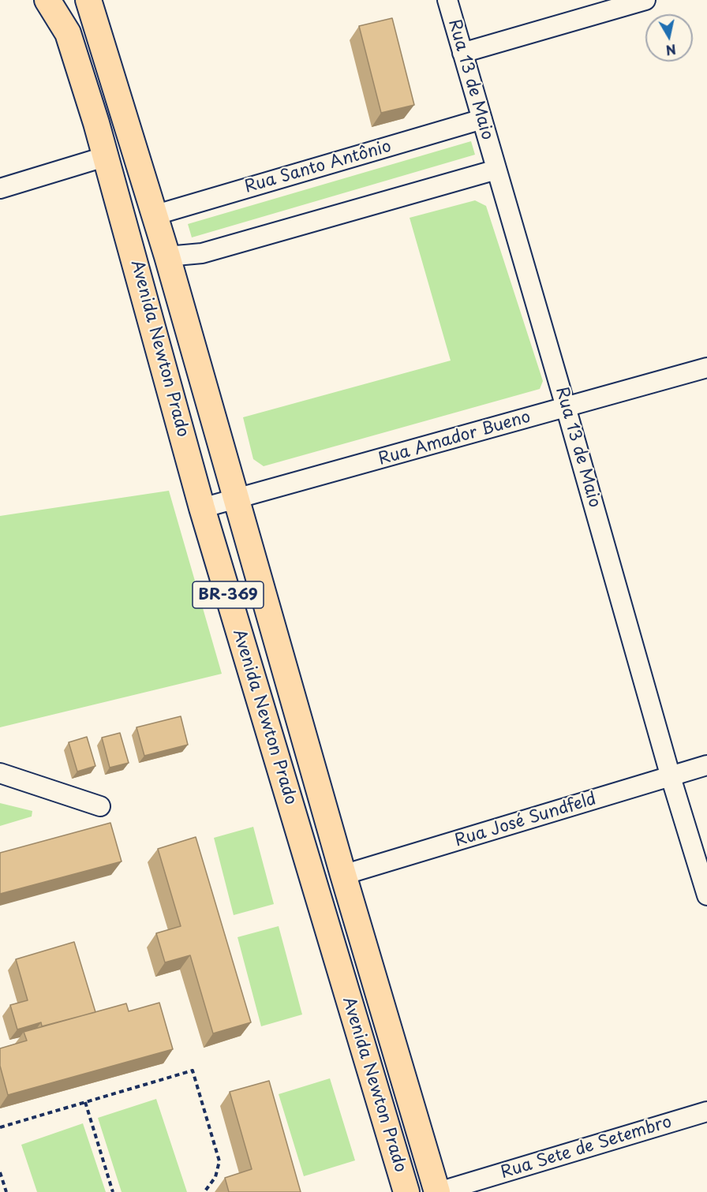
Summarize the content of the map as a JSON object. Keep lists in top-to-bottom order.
{
  "streets": {
    "main road": ["Avenida Newton Prado", "BR-369"],
    "street": [
      "Rua 13 de Maio",
      "Rua Santo Antônio",
      "Rua Amador Bueno",
      "Rua José Sundfeld",
      "Rua Sete de Setembro"
    ]
  },
  "crossings": [
    ["Rua 13 de Maio", "Rua Santo Antônio"],
    ["Rua 13 de Maio", "Rua Amador Bueno"],
    ["Rua 13 de Maio", "Rua José Sundfeld"],
    ["Rua Santo Antônio", "Avenida Newton Prado"],
    ["Avenida Newton Prado", "Rua Amador Bueno"],
    ["Avenida Newton Prado", "Rua José Sundfeld"],
    ["Avenida Newton Prado", "Rua Sete de Setembro"]
  ],
  "north": "bottom"
}
